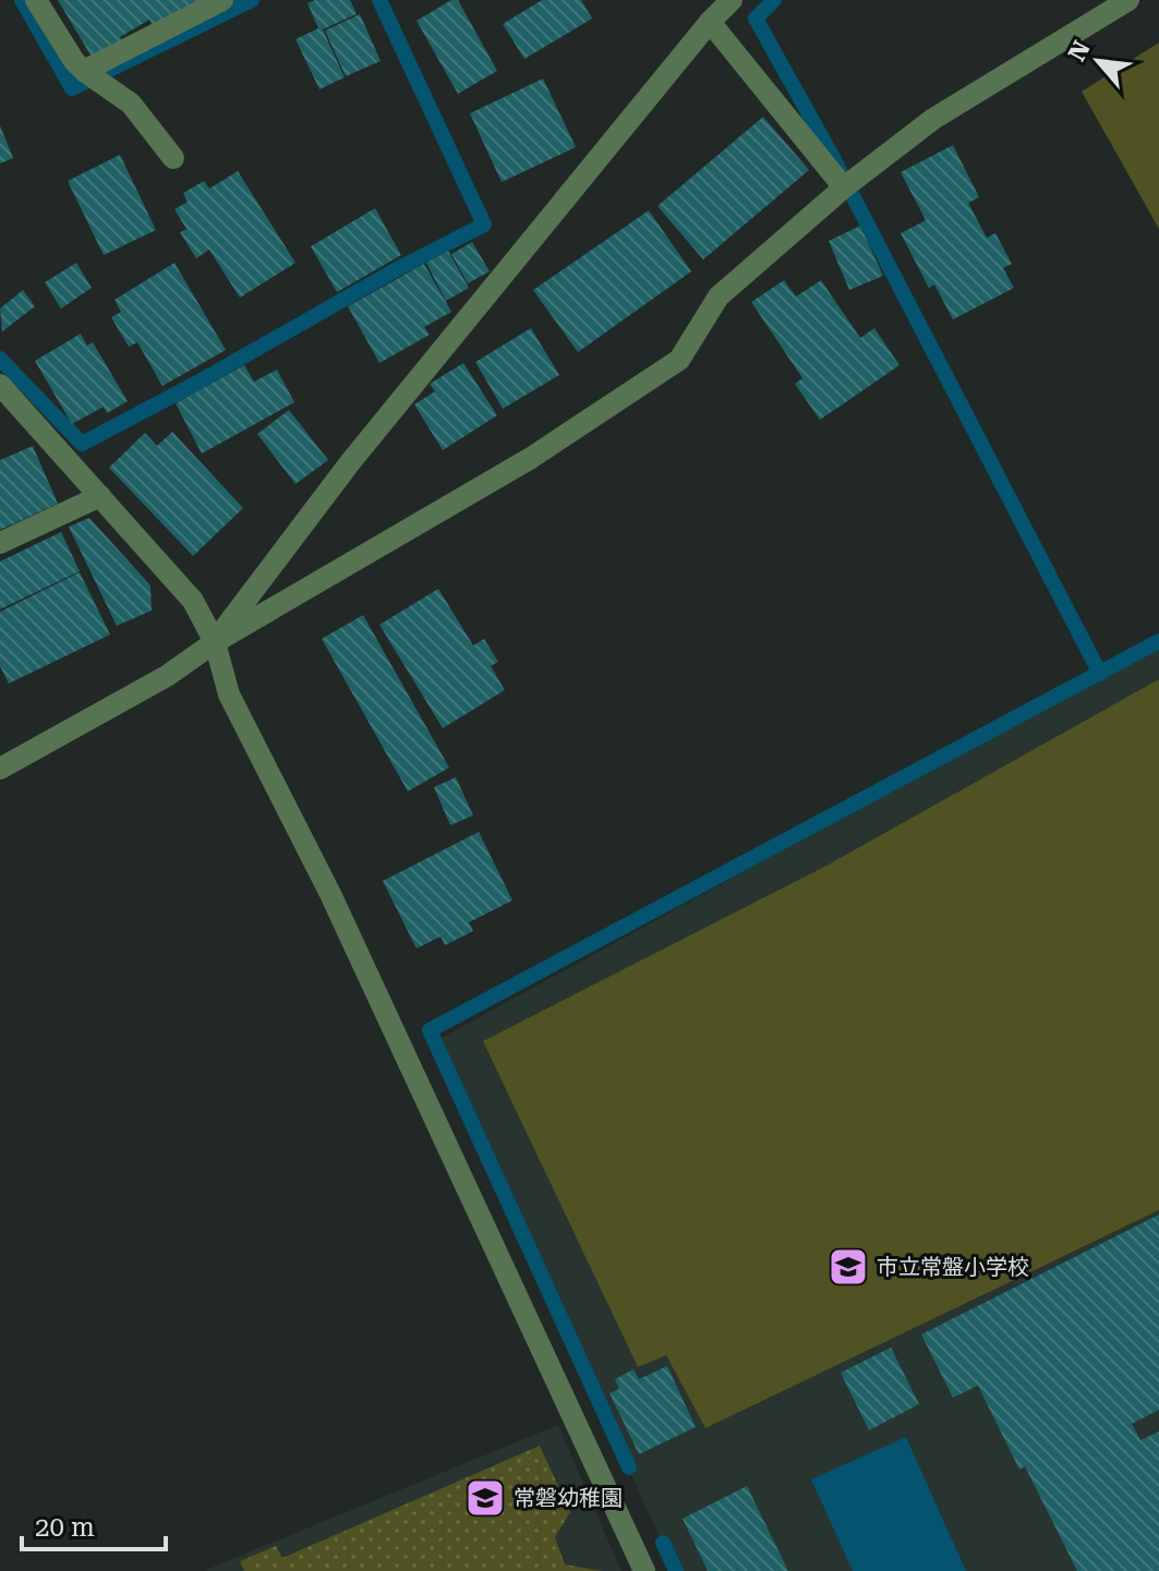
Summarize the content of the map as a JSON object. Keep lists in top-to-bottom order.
{
  "places": {
    "school or university": ["市立常盤小学校", "常磐幼稚園"]
  },
  "scale_bar": "20 m",
  "north": "top left"
}
